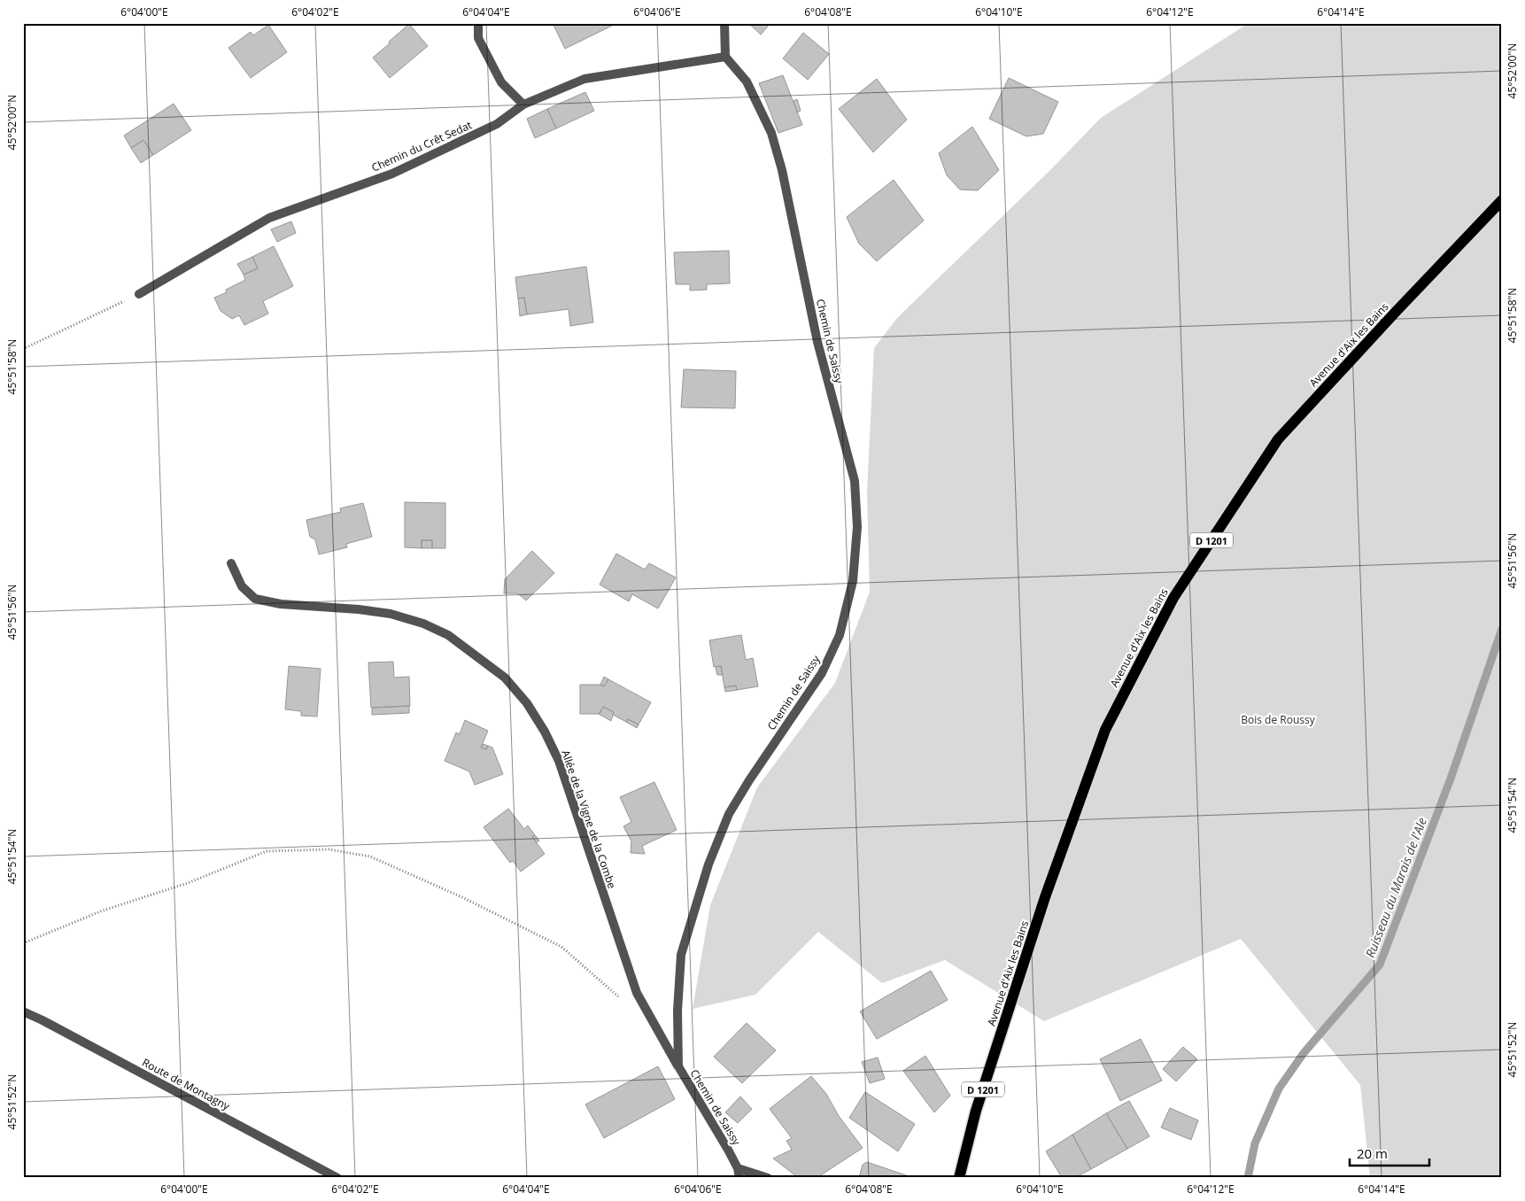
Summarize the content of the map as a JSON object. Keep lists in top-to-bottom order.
{
  "streets": {
    "main road": ["Avenue d'Aix les Bains", "D 1201"],
    "street": [
      "Chemin du Crêt Sedat",
      "Chemin de Saissy",
      "Allée de la Vigne de la Combe",
      "Route de Montagny"
    ]
  },
  "crossings": [
    ["Chemin du Crêt Sedat", "Chemin de Saissy"],
    ["Chemin de Saissy", "Allée de la Vigne de la Combe"]
  ],
  "water": ["Ruisseau du Marais de l'Ale"],
  "parks": ["Bois de Roussy"],
  "scale_bar": "20 m",
  "coordinates": [
    "6°04'00\"E",
    "6°04'02\"E",
    "6°04'04\"E",
    "6°04'06\"E",
    "6°04'08\"E",
    "6°04'10\"E",
    "6°04'12\"E",
    "6°04'14\"E",
    "45°52'00\"N",
    "45°51'58\"N",
    "45°51'56\"N",
    "45°51'54\"N",
    "45°51'52\"N"
  ]
}
